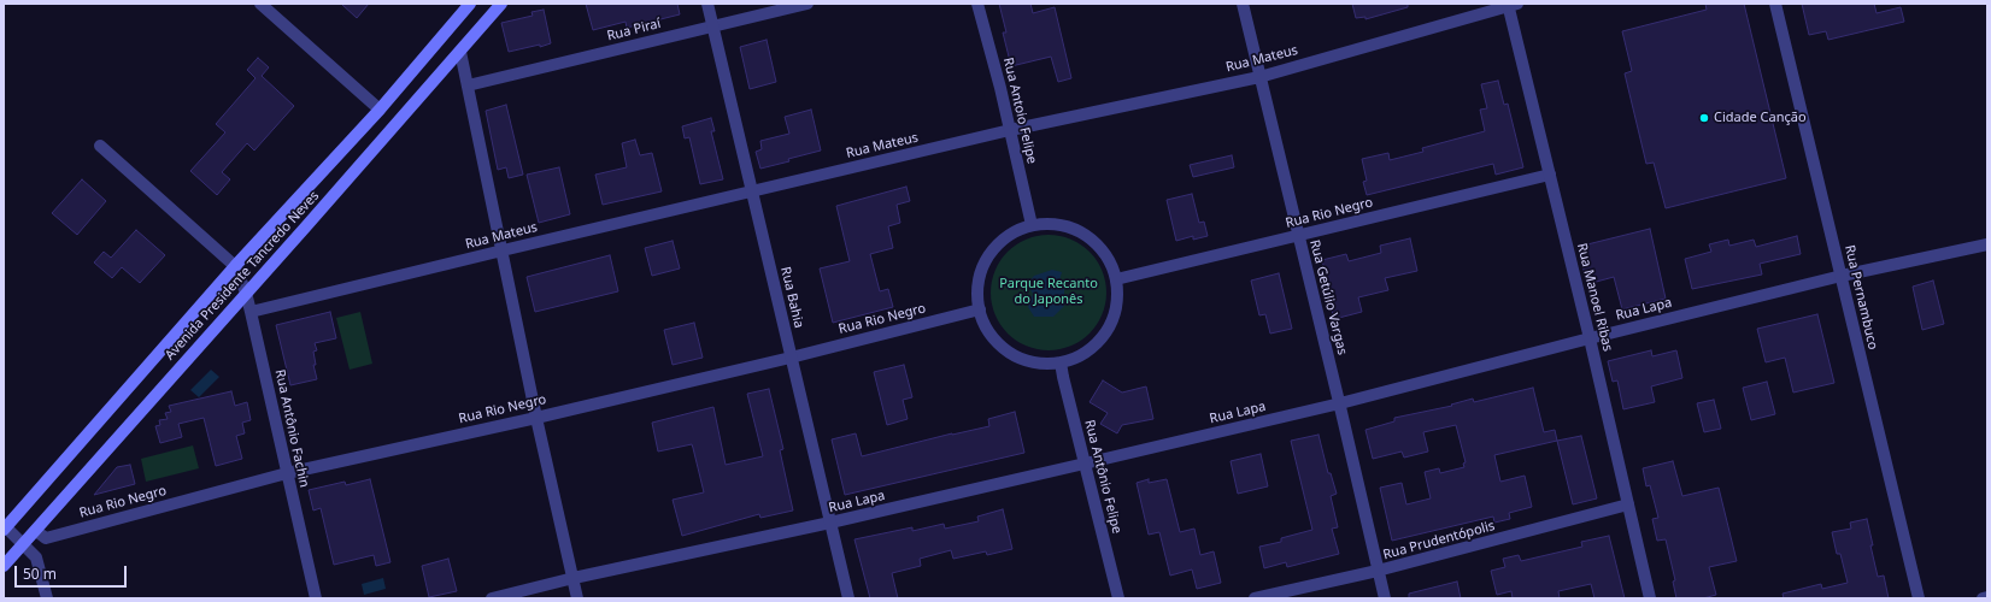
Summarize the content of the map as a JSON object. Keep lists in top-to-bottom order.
{
  "streets": {
    "main road": ["Avenida Presidente Tancredo Neves"],
    "street": [
      "Rua Piraí",
      "Rua Mateus",
      "Rua Antoio Felipe",
      "Rua Rio Negro",
      "Rua Bahia",
      "Rua Getúlio Vargas",
      "Rua Manoel Ribas",
      "Rua Pernambuco",
      "Rua Lapa",
      "Rua Antônio Fachin",
      "Rua Antônio Felipe",
      "Rua Prudentópolis"
    ]
  },
  "crossings": [
    ["Rua Piraí", "Rua Bahia"],
    ["Rua Mateus", "Rua Antoio Felipe"],
    ["Rua Mateus", "Rua Bahia"],
    ["Rua Mateus", "Rua Getúlio Vargas"],
    ["Rua Mateus", "Rua Manoel Ribas"],
    ["Rua Mateus", "Rua Antônio Fachin"],
    ["Rua Antoio Felipe", "Rua Rio Negro"],
    ["Rua Antoio Felipe", "Rua Antônio Felipe"],
    ["Rua Rio Negro", "Rua Bahia"],
    ["Rua Rio Negro", "Rua Getúlio Vargas"],
    ["Rua Rio Negro", "Rua Manoel Ribas"],
    ["Rua Rio Negro", "Rua Antônio Fachin"],
    ["Rua Rio Negro", "Rua Antônio Felipe"],
    ["Avenida Presidente Tancredo Neves", "Rua Antônio Fachin"],
    ["Rua Bahia", "Rua Lapa"],
    ["Rua Getúlio Vargas", "Rua Lapa"],
    ["Rua Getúlio Vargas", "Rua Prudentópolis"],
    ["Rua Manoel Ribas", "Rua Lapa"],
    ["Rua Manoel Ribas", "Rua Prudentópolis"],
    ["Rua Pernambuco", "Rua Lapa"],
    ["Rua Lapa", "Rua Antônio Felipe"]
  ],
  "parks": ["Parque Recanto do Japonês"],
  "places": ["Cidade Canção"],
  "scale_bar": "50 m"
}
